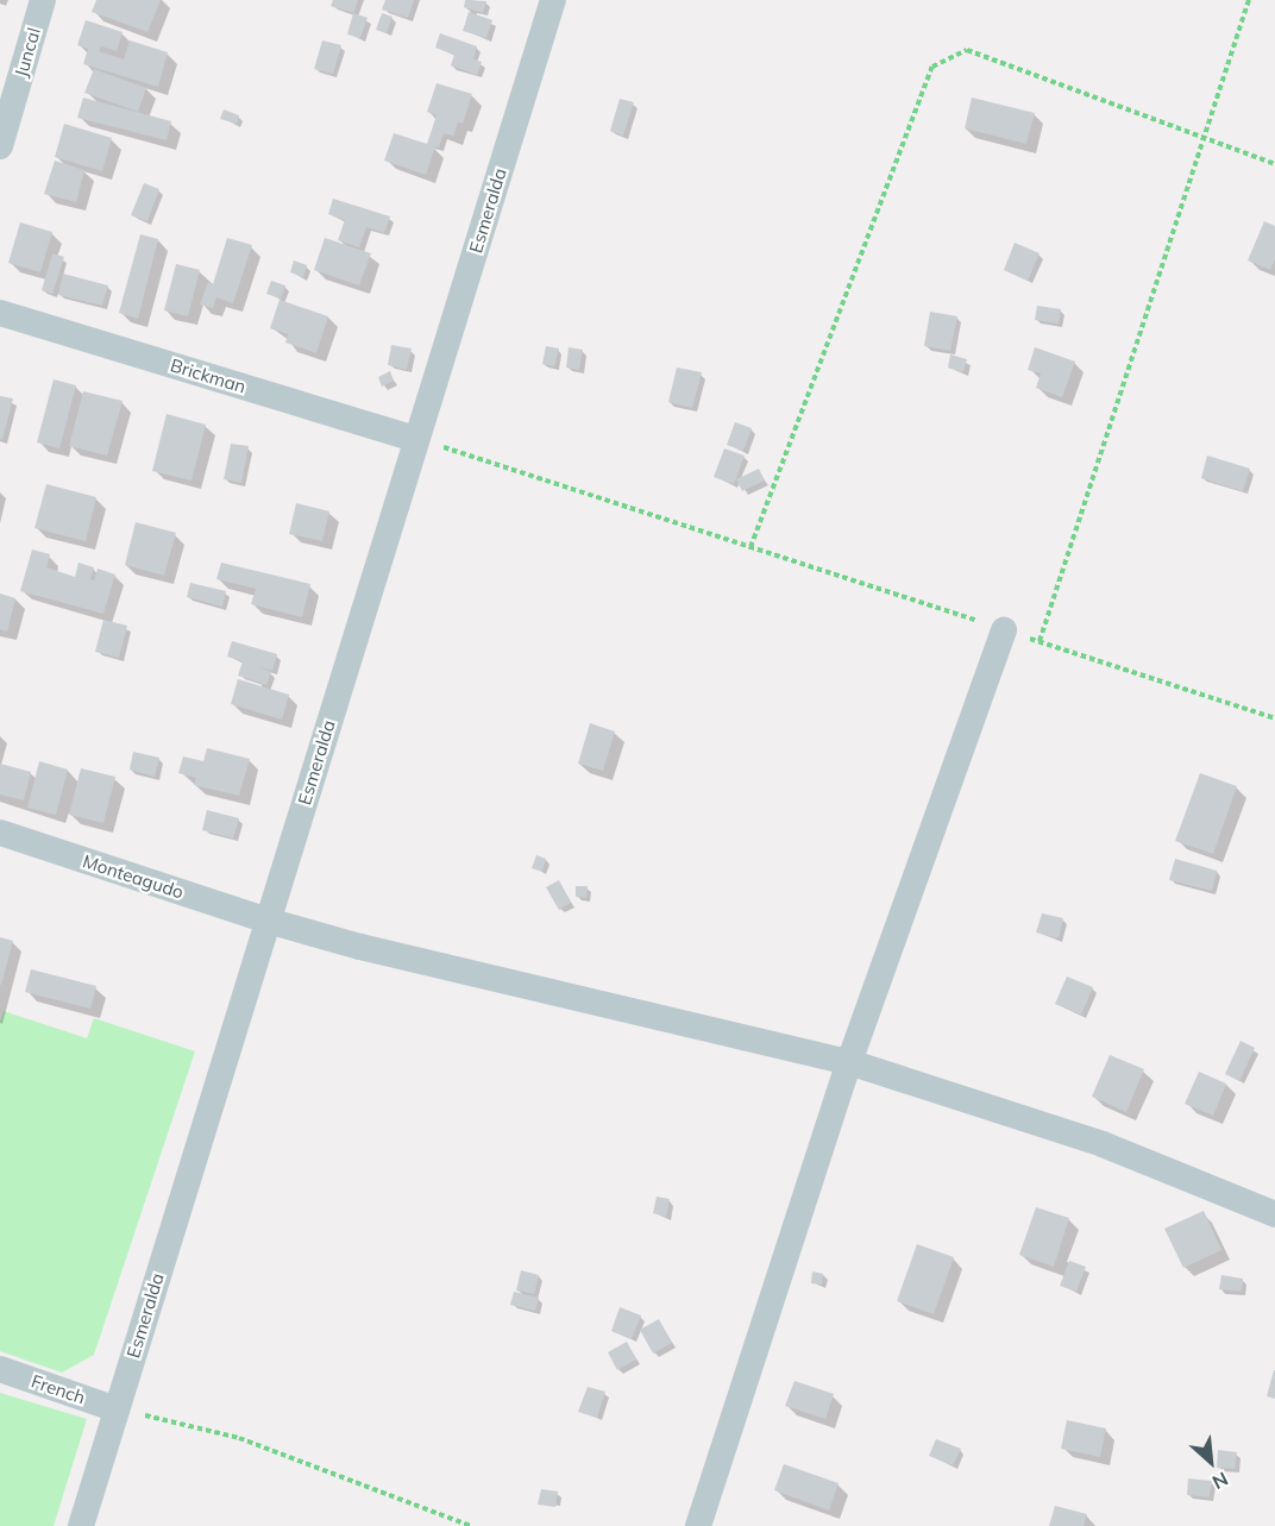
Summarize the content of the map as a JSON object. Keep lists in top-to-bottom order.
{
  "streets": {
    "street": [
      "Juncal",
      "Esmeralda",
      "Brickman",
      "Monteagudo",
      "French"
    ]
  },
  "crossings": [
    ["Esmeralda", "Brickman"],
    ["Esmeralda", "Monteagudo"],
    ["Esmeralda", "French"]
  ],
  "north": "bottom right"
}
